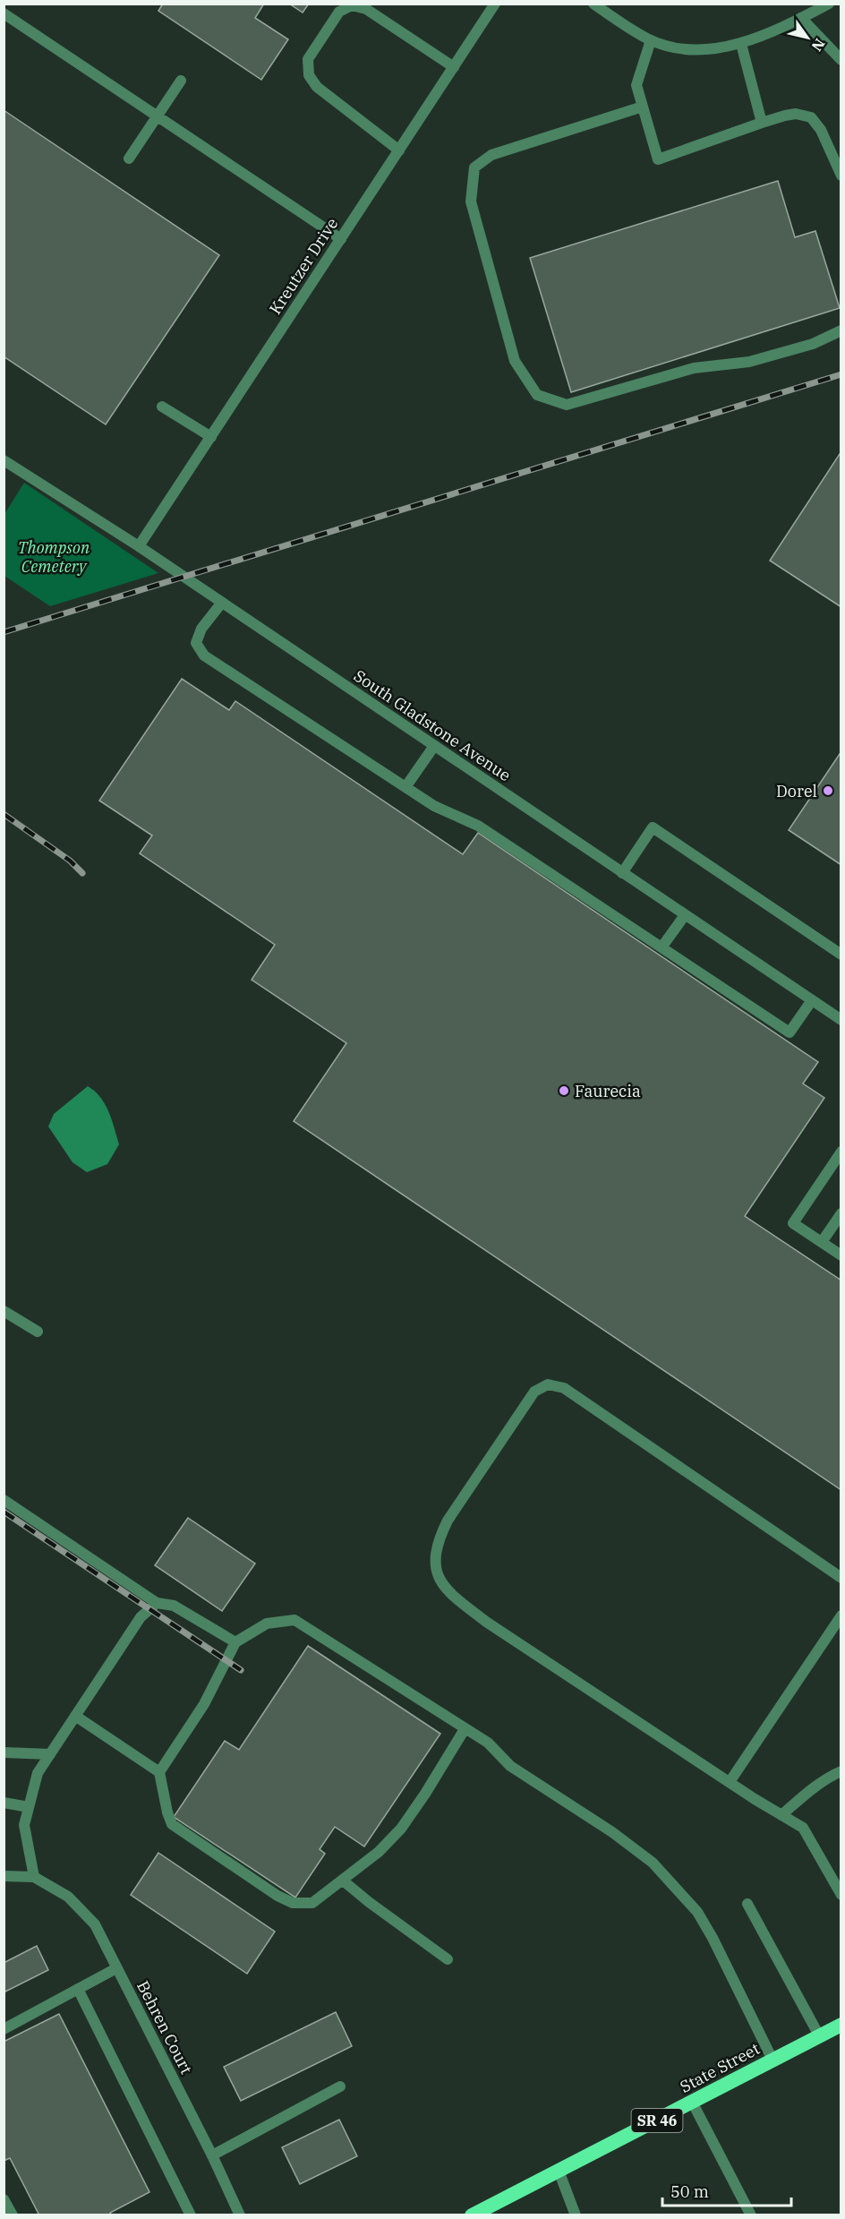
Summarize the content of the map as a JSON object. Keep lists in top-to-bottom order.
{
  "streets": {
    "highway": ["State Street", "SR 46"],
    "street": ["Kreutzer Drive", "South Gladstone Avenue", "Behren Court"]
  },
  "crossings": [
    ["Kreutzer Drive", "South Gladstone Avenue"]
  ],
  "parks": ["Thompson Cemetery"],
  "places": ["Dorel", "Faurecia"],
  "scale_bar": "50 m",
  "north": "bottom right"
}
